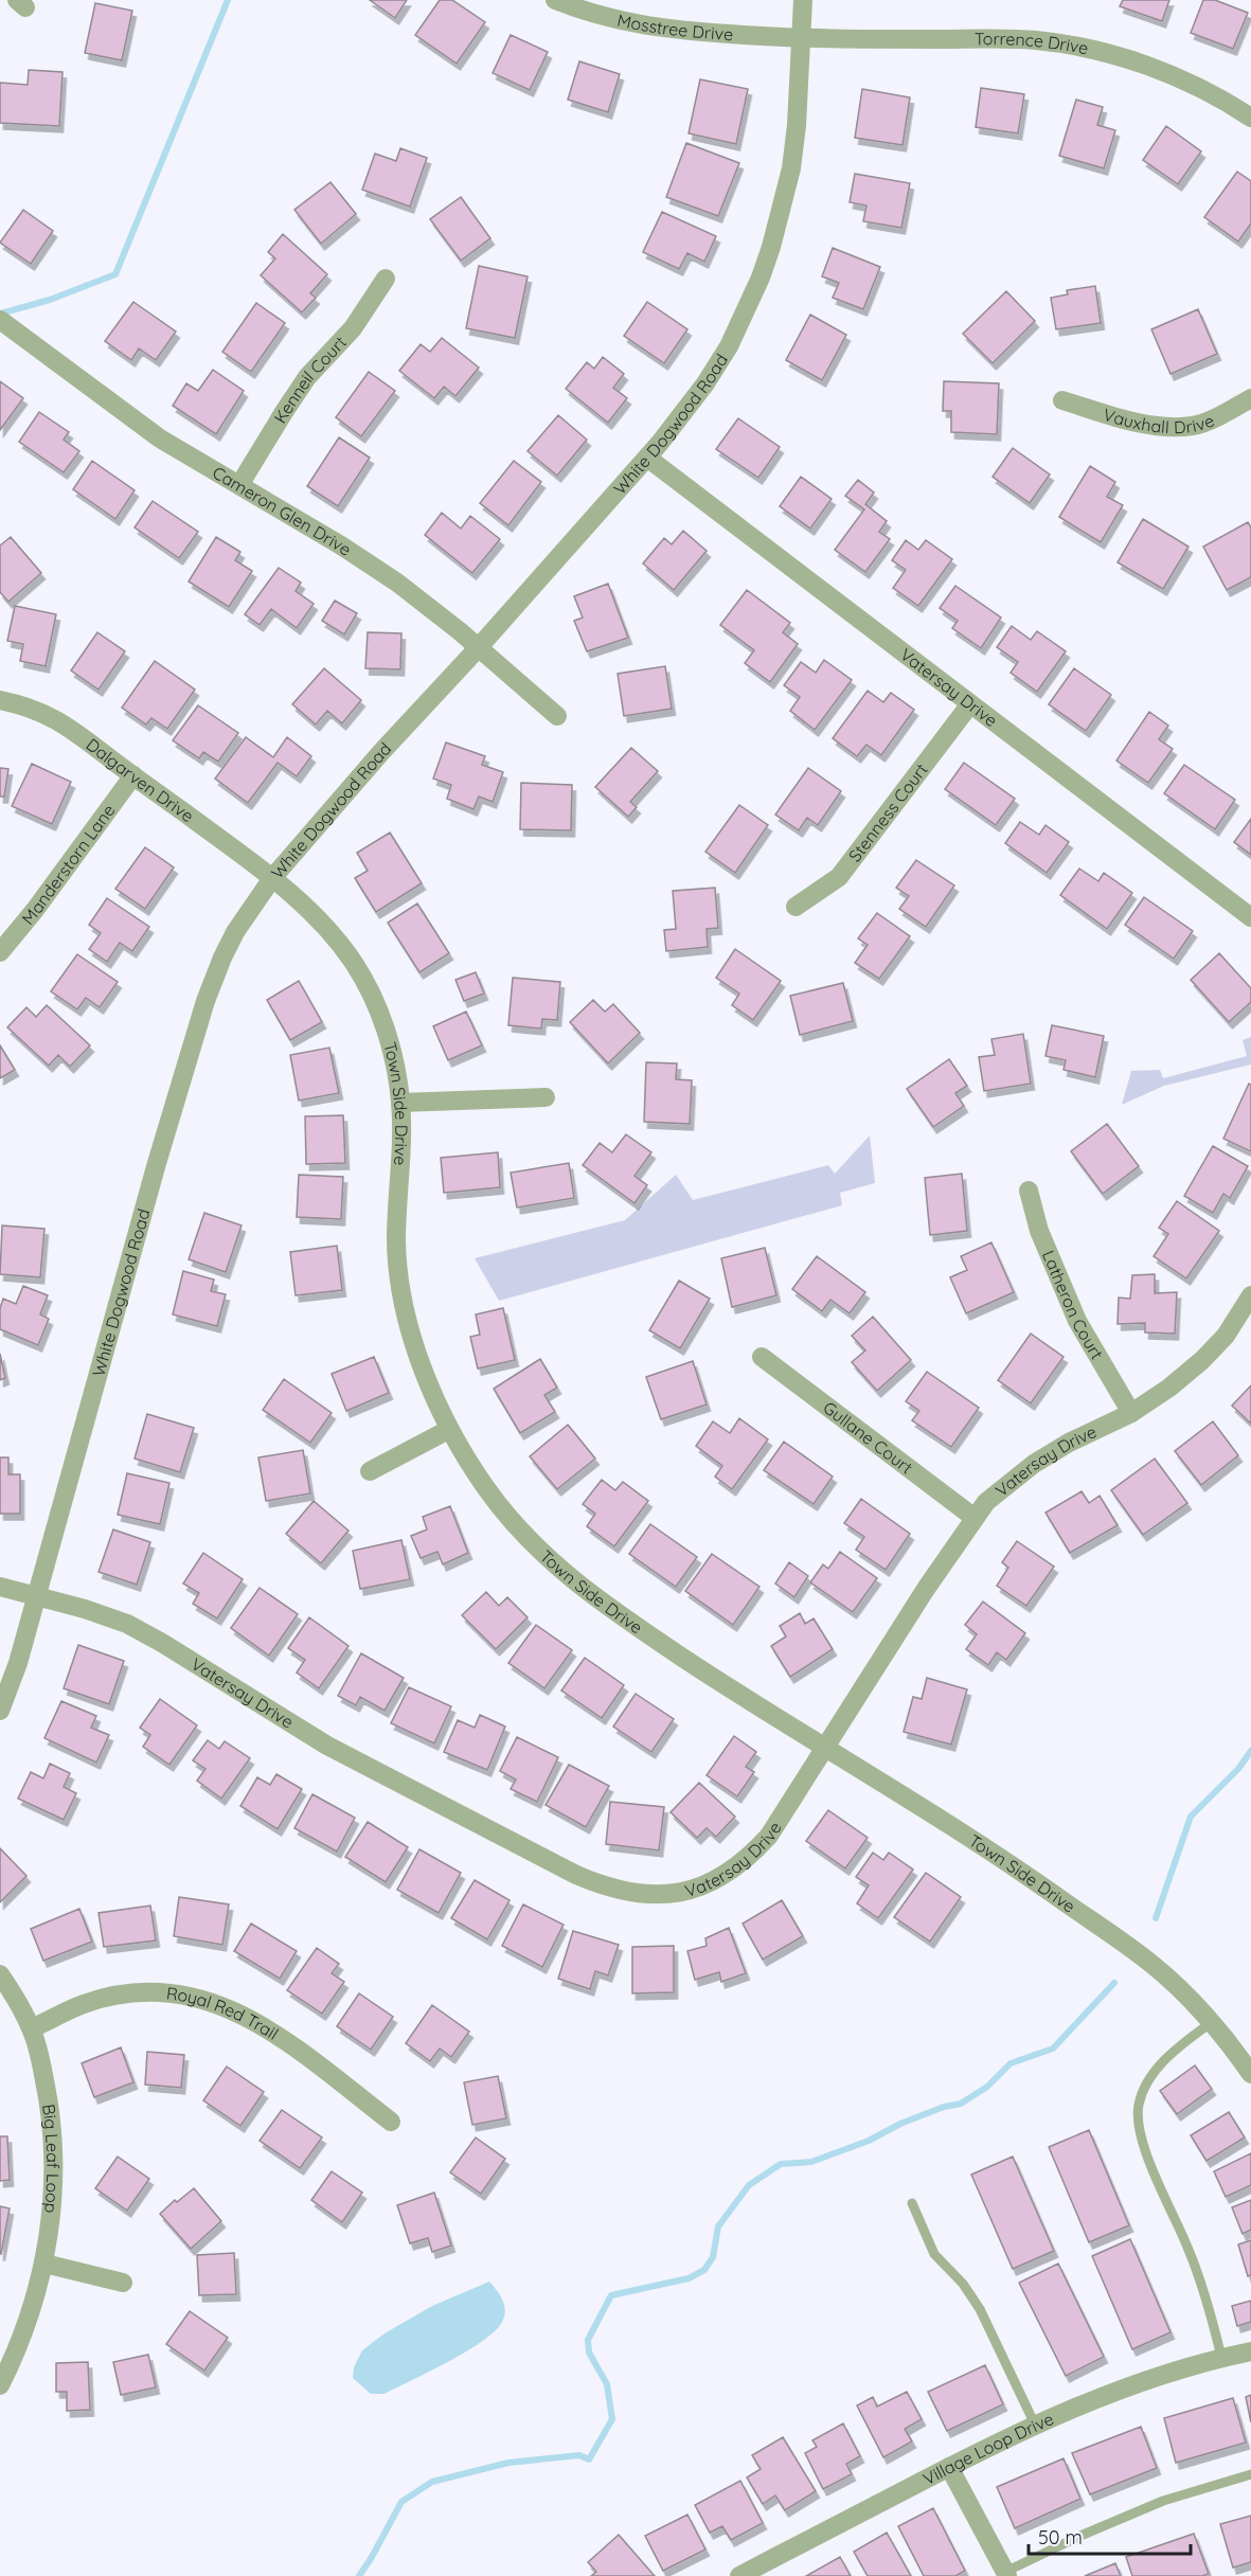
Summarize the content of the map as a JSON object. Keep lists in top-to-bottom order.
{
  "streets": {
    "street": [
      "Mosstree Drive",
      "Torrence Drive",
      "Kenneil Court",
      "Vauxhall Drive",
      "White Dogwood Road",
      "Cameron Glen Drive",
      "Vatersay Drive",
      "Dalgarven Drive",
      "Stenness Court",
      "Manderstorn Lane",
      "Town Side Drive",
      "Latheron Court",
      "Gullane Court",
      "Royal Red Trail",
      "Big Leaf Loop",
      "Village Loop Drive"
    ]
  },
  "crossings": [
    ["Mosstree Drive", "Torrence Drive"],
    ["Mosstree Drive", "White Dogwood Road"],
    ["Torrence Drive", "White Dogwood Road"],
    ["Kenneil Court", "Cameron Glen Drive"],
    ["White Dogwood Road", "Cameron Glen Drive"],
    ["White Dogwood Road", "Vatersay Drive"],
    ["White Dogwood Road", "Dalgarven Drive"],
    ["White Dogwood Road", "Town Side Drive"],
    ["Vatersay Drive", "Stenness Court"],
    ["Vatersay Drive", "Town Side Drive"],
    ["Vatersay Drive", "Latheron Court"],
    ["Vatersay Drive", "Gullane Court"],
    ["Dalgarven Drive", "Manderstorn Lane"],
    ["Dalgarven Drive", "Town Side Drive"],
    ["Royal Red Trail", "Big Leaf Loop"]
  ],
  "scale_bar": "50 m"
}
